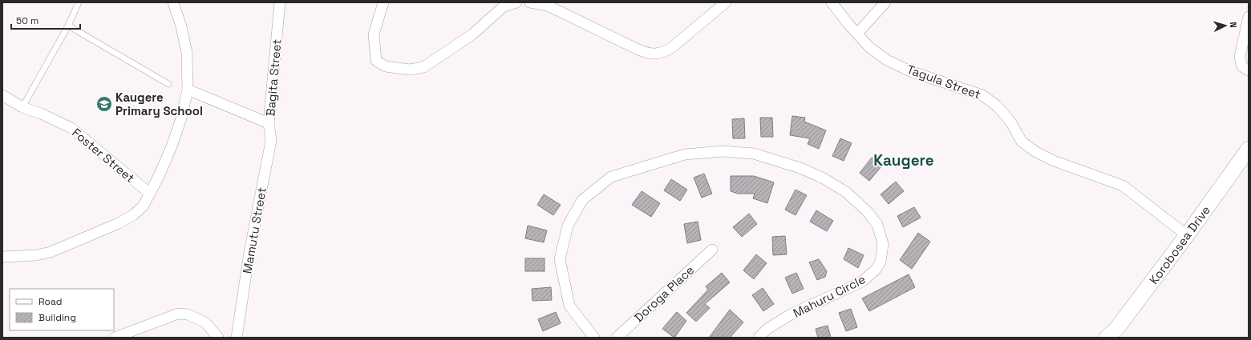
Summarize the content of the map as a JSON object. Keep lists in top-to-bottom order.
{
  "streets": {
    "main road": ["Korobosea Drive"],
    "street": [
      "Bagita Street",
      "Tagula Street",
      "Foster Street",
      "Mamutu Street",
      "Doroga Place",
      "Mahuru Circle"
    ]
  },
  "crossings": [
    ["Bagita Street", "Mamutu Street"],
    ["Tagula Street", "Korobosea Drive"]
  ],
  "districts": ["Kaugere"],
  "places": {
    "school or university": ["Kaugere Primary School"]
  },
  "legend": ["Road", "Building"],
  "scale_bar": "50 m",
  "north": "right"
}
